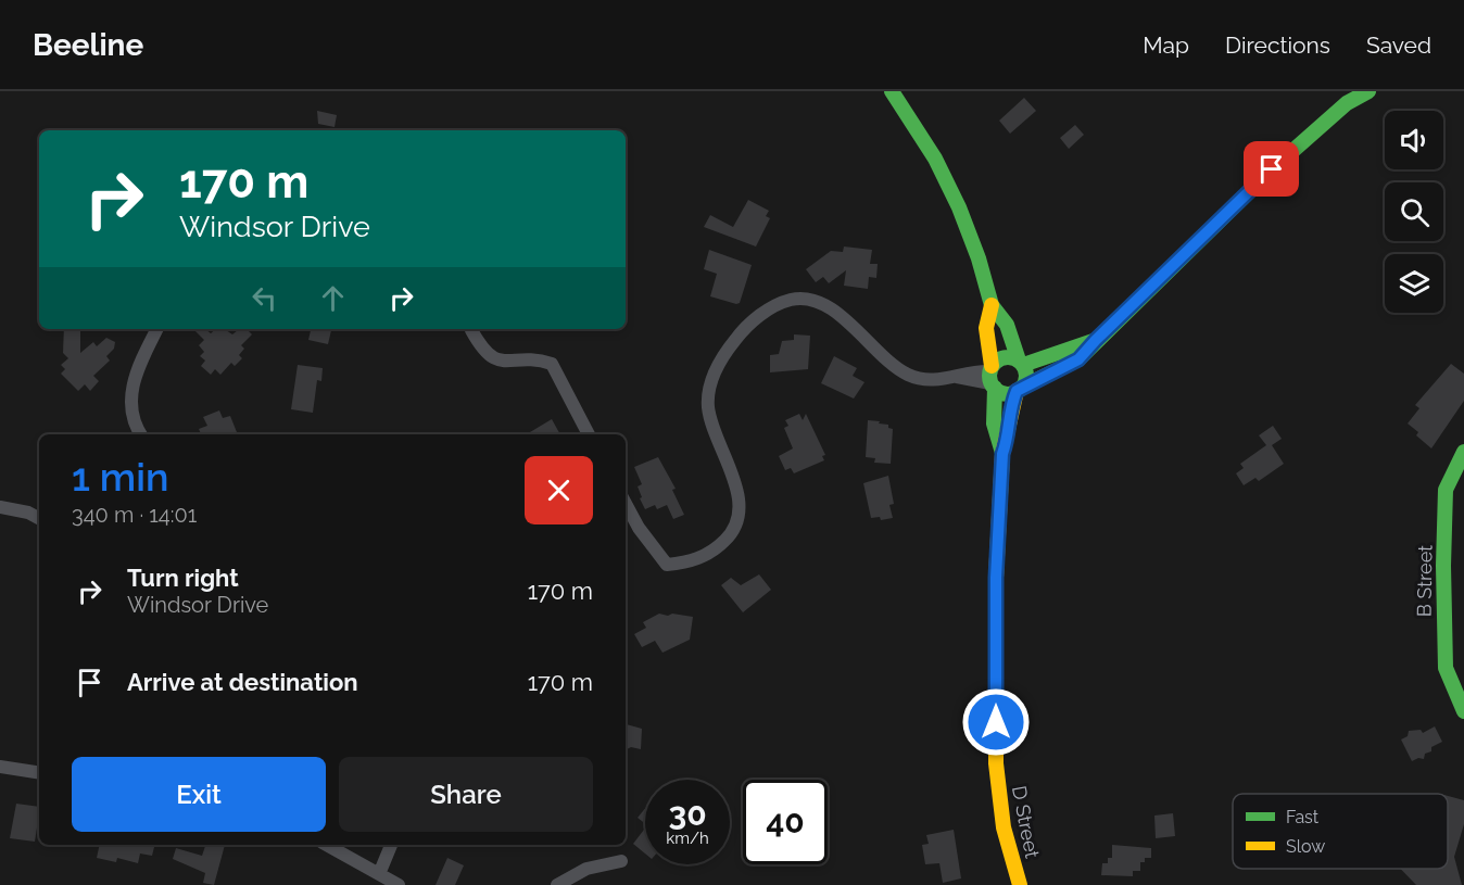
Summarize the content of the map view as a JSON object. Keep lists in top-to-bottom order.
{
  "streets": {
    "street": ["B Street", "D Street"]
  },
  "legend": ["Fast", "Slow"],
  "page": {
    "header": "Beeline",
    "nav": ["Map", "Directions", "Saved"],
    "turn": ["170 m", "Windsor Drive"],
    "heading": ["1 min", "340 m · 14:01"],
    "list": [
      {
        "name": "Turn right",
        "note": "Windsor Drive",
        "value": "170 m"
      },
      {
        "name": "Arrive at destination",
        "value": "170 m"
      }
    ],
    "buttons": ["Exit", "Share"],
    "speed": "30 km/h",
    "limit": "40"
  }
}
